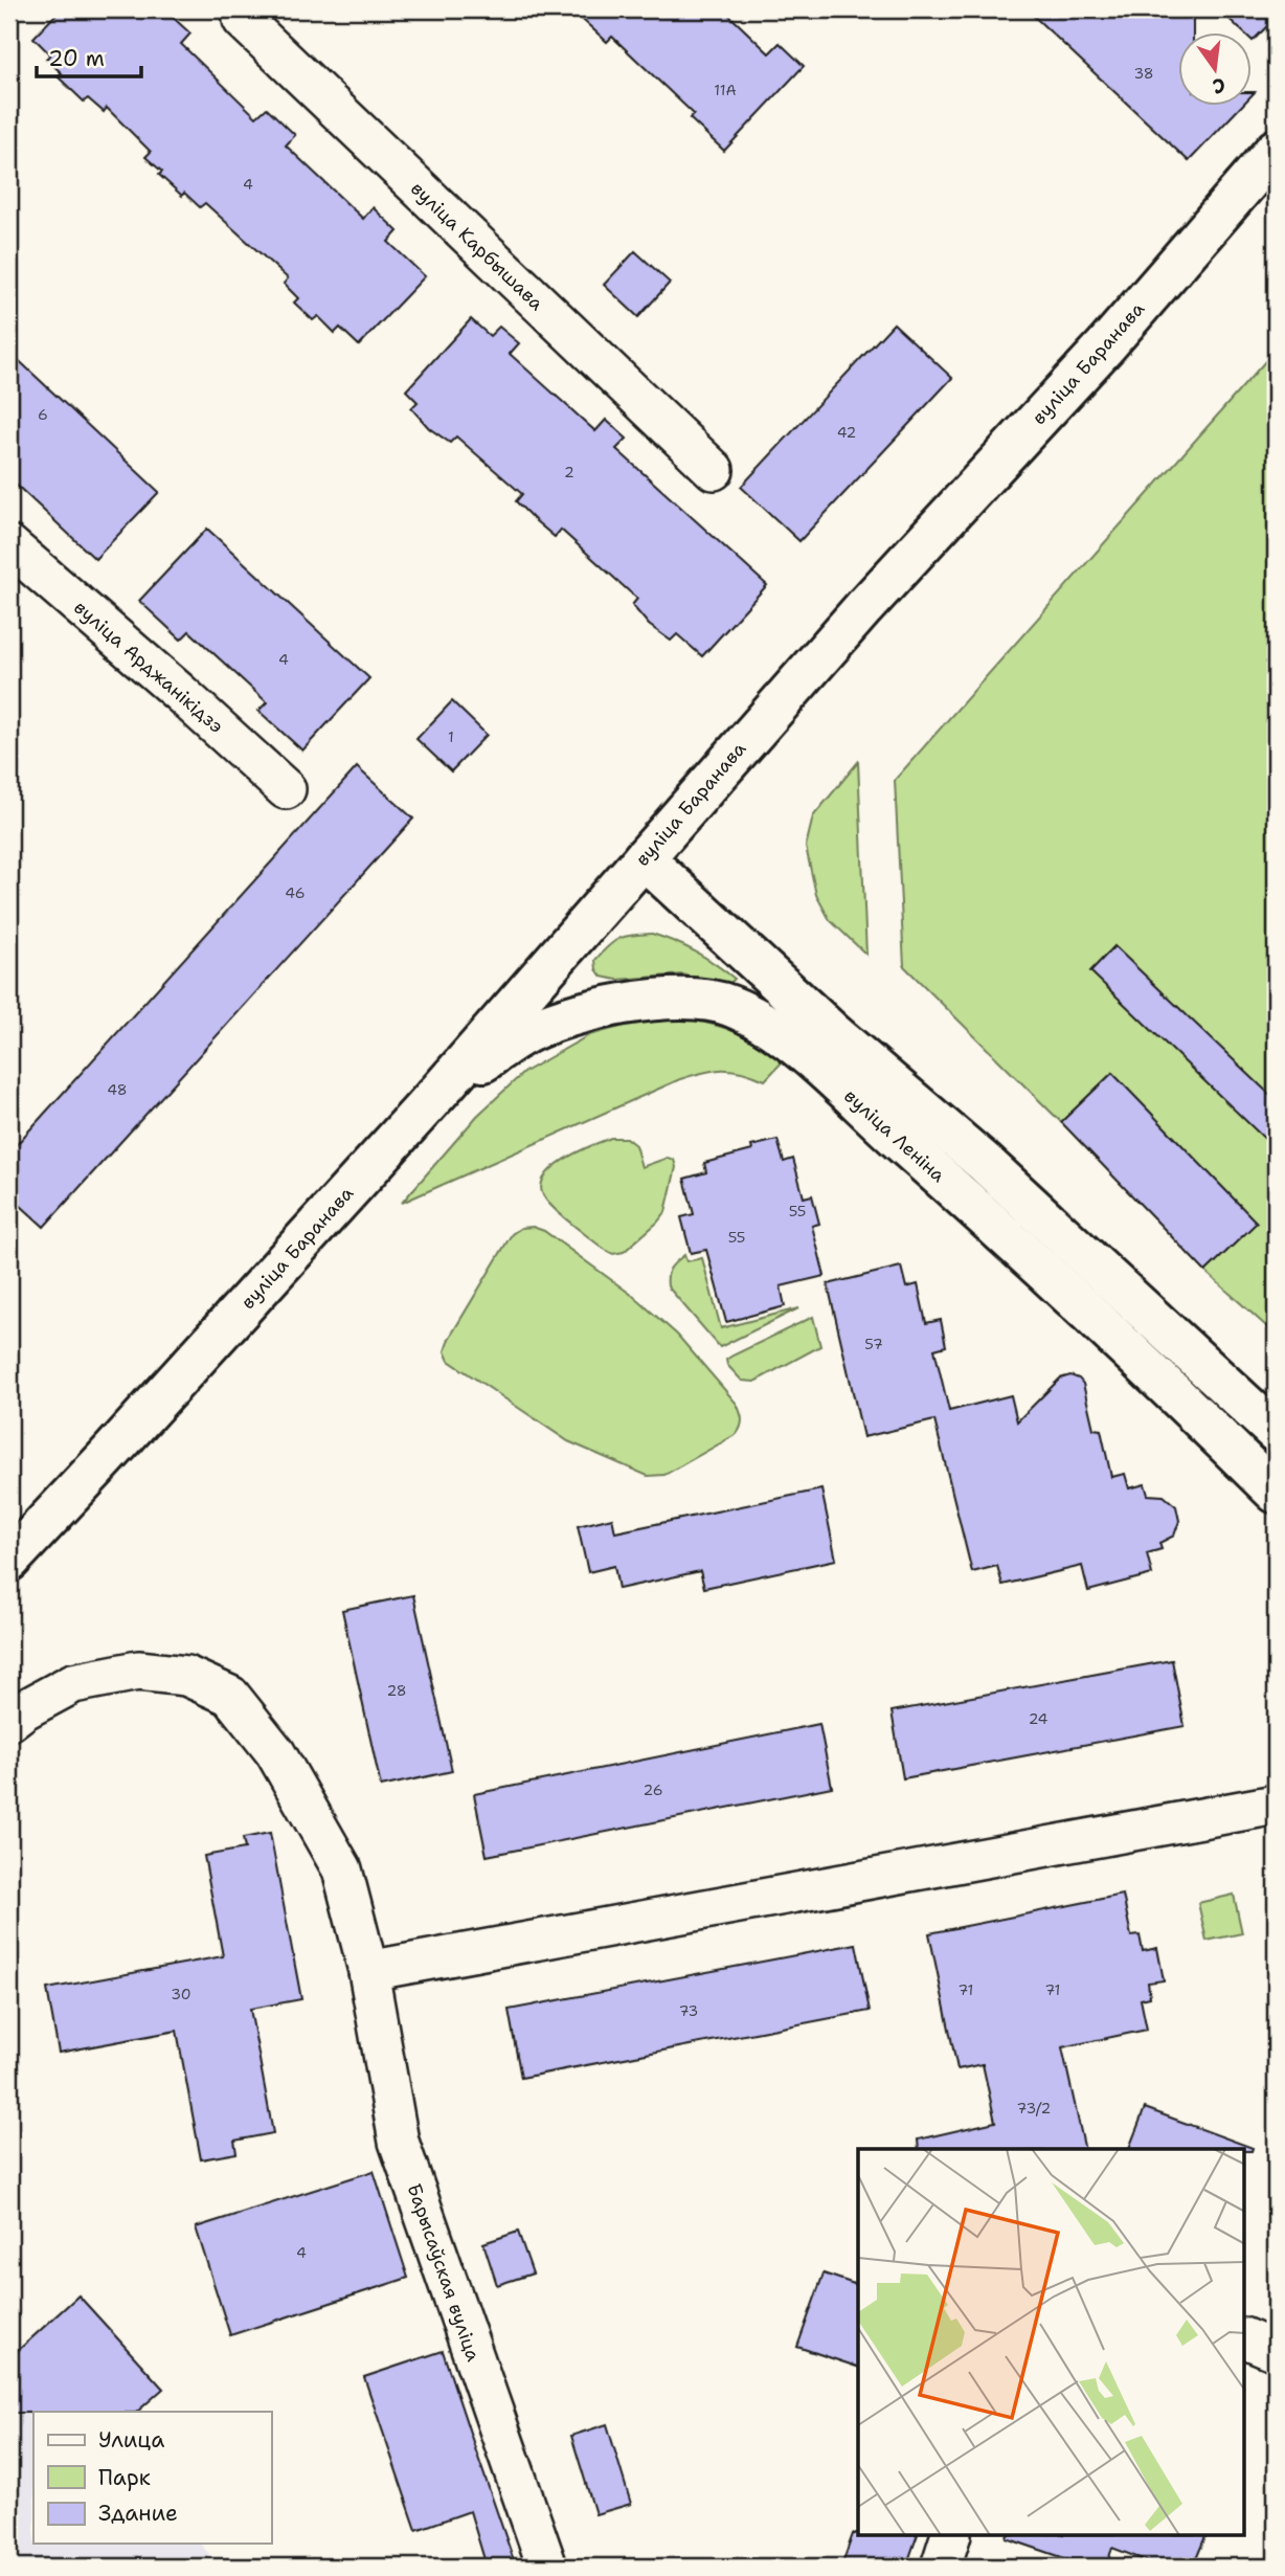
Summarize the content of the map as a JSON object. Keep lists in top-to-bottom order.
{
  "streets": {
    "main road": ["вуліца Баранава", "вуліца Леніна"],
    "street": ["вуліца Карбышава", "вуліца Арджанікідзэ", "Барысаўская вуліца"]
  },
  "crossings": [
    ["вуліца Баранава", "вуліца Леніна"]
  ],
  "house_numbers": [
    "38",
    "11А",
    "4",
    "6",
    "42",
    "2",
    "4",
    "1",
    "46",
    "48",
    "55",
    "55",
    "57",
    "28",
    "24",
    "26",
    "71",
    "71",
    "30",
    "73",
    "73/2",
    "4"
  ],
  "legend": ["Улица", "Парк", "Здание"],
  "scale_bar": "20 m",
  "north": "bottom"
}
